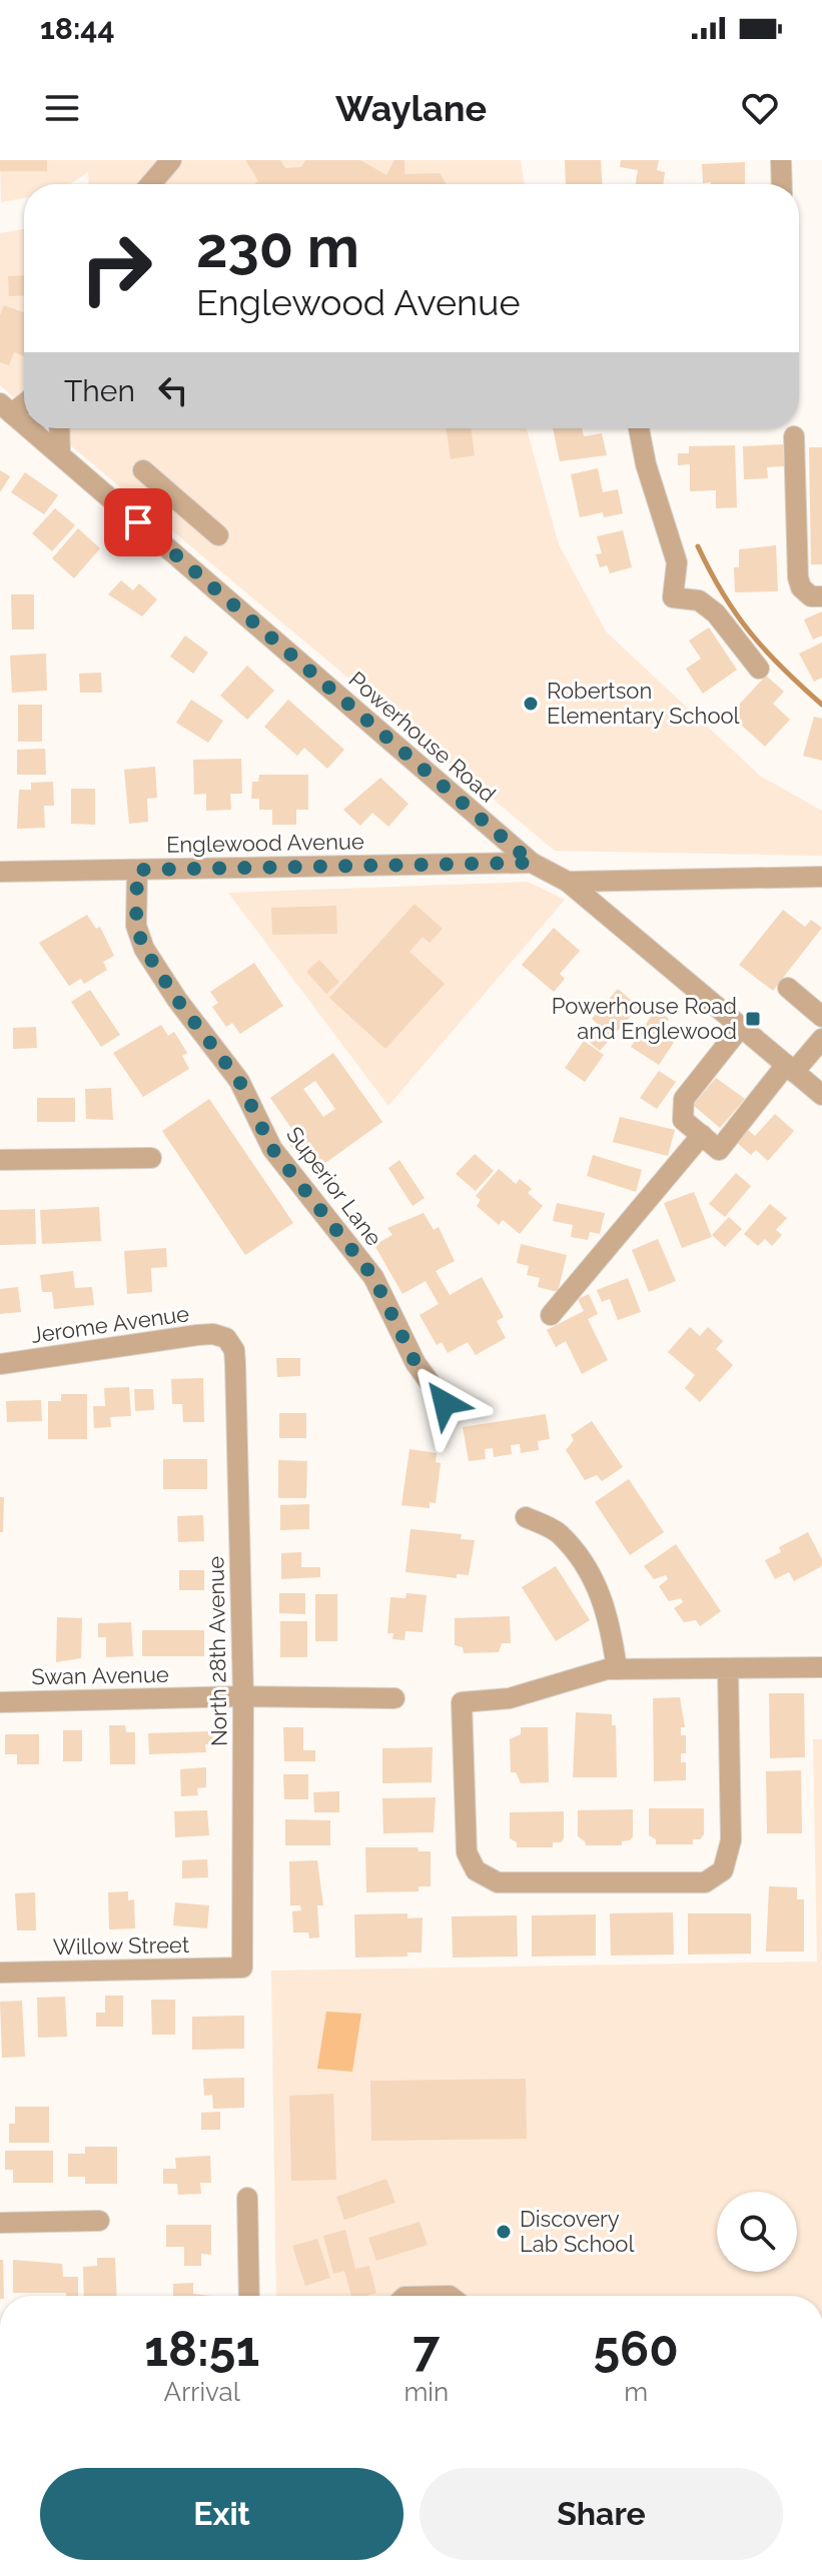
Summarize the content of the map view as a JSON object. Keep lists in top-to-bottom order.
{
  "streets": {
    "street": [
      "Powerhouse Road",
      "Englewood Avenue",
      "Superior Lane",
      "Jerome Avenue",
      "North 28th Avenue",
      "Swan Avenue",
      "Willow Street"
    ]
  },
  "crossings": [
    ["Powerhouse Road", "Englewood Avenue"],
    ["Englewood Avenue", "Superior Lane"],
    ["Jerome Avenue", "North 28th Avenue"],
    ["North 28th Avenue", "Swan Avenue"],
    ["North 28th Avenue", "Willow Street"]
  ],
  "places": {
    "other": ["Robertson Elementary School", "Discovery Lab School"],
    "transit": ["Powerhouse Road and Englewood"]
  },
  "page": {
    "status": "18:44",
    "header": "Waylane",
    "turn": ["230 m", "Englewood Avenue"],
    "then": "Then",
    "eta": [
      "18:51",
      "Arrival",
      "7",
      "min",
      "560",
      "m"
    ],
    "buttons": ["Exit", "Share"]
  }
}
